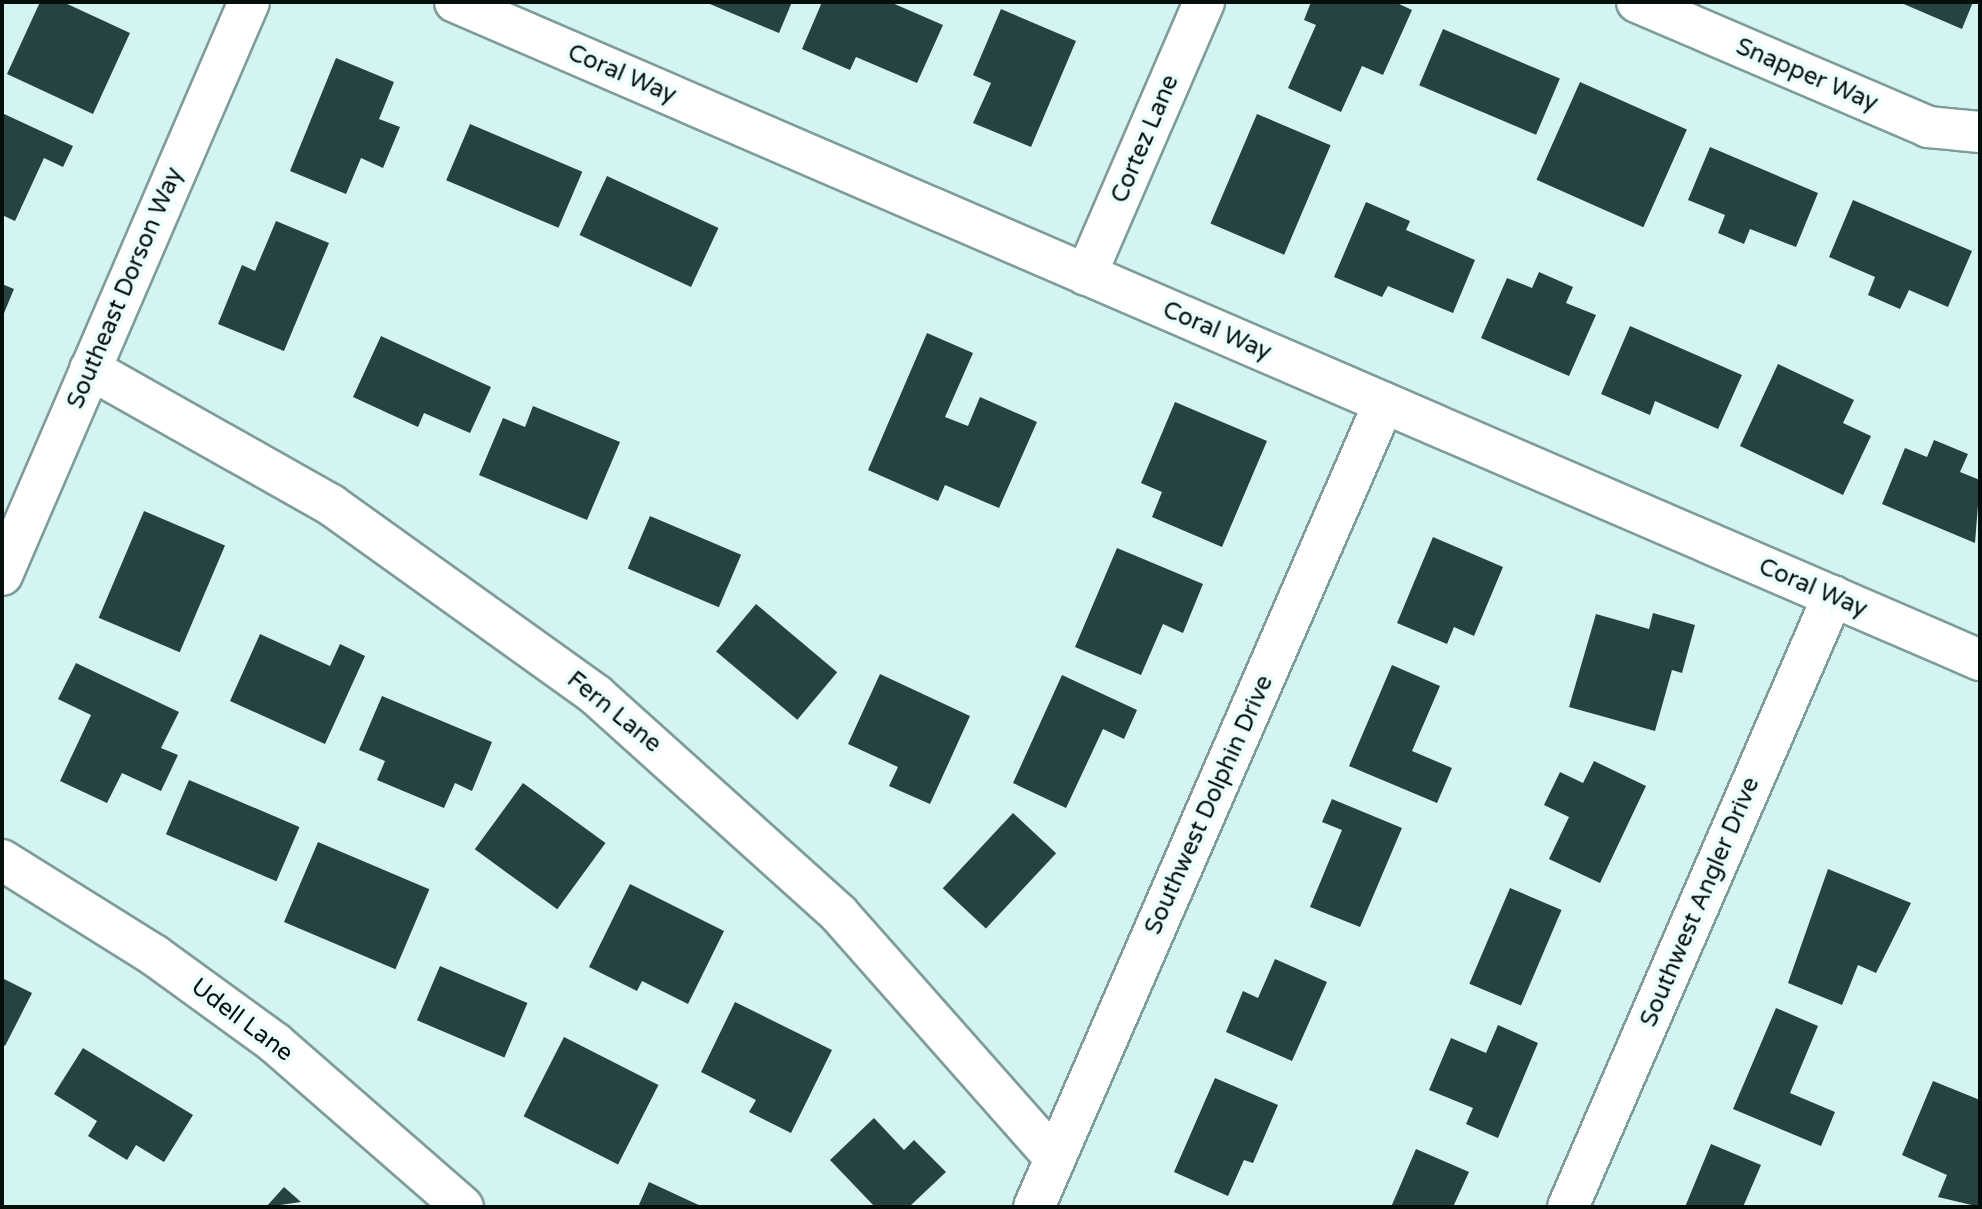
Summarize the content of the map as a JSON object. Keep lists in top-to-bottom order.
{
  "streets": {
    "street": [
      "Coral Way",
      "Snapper Way",
      "Cortez Lane",
      "Southeast Dorson Way",
      "Fern Lane",
      "Southwest Dolphin Drive",
      "Southwest Angler Drive",
      "Udell Lane"
    ]
  },
  "crossings": [
    ["Coral Way", "Cortez Lane"],
    ["Coral Way", "Southwest Dolphin Drive"],
    ["Coral Way", "Southwest Angler Drive"],
    ["Southeast Dorson Way", "Fern Lane"],
    ["Fern Lane", "Southwest Dolphin Drive"]
  ]
}
